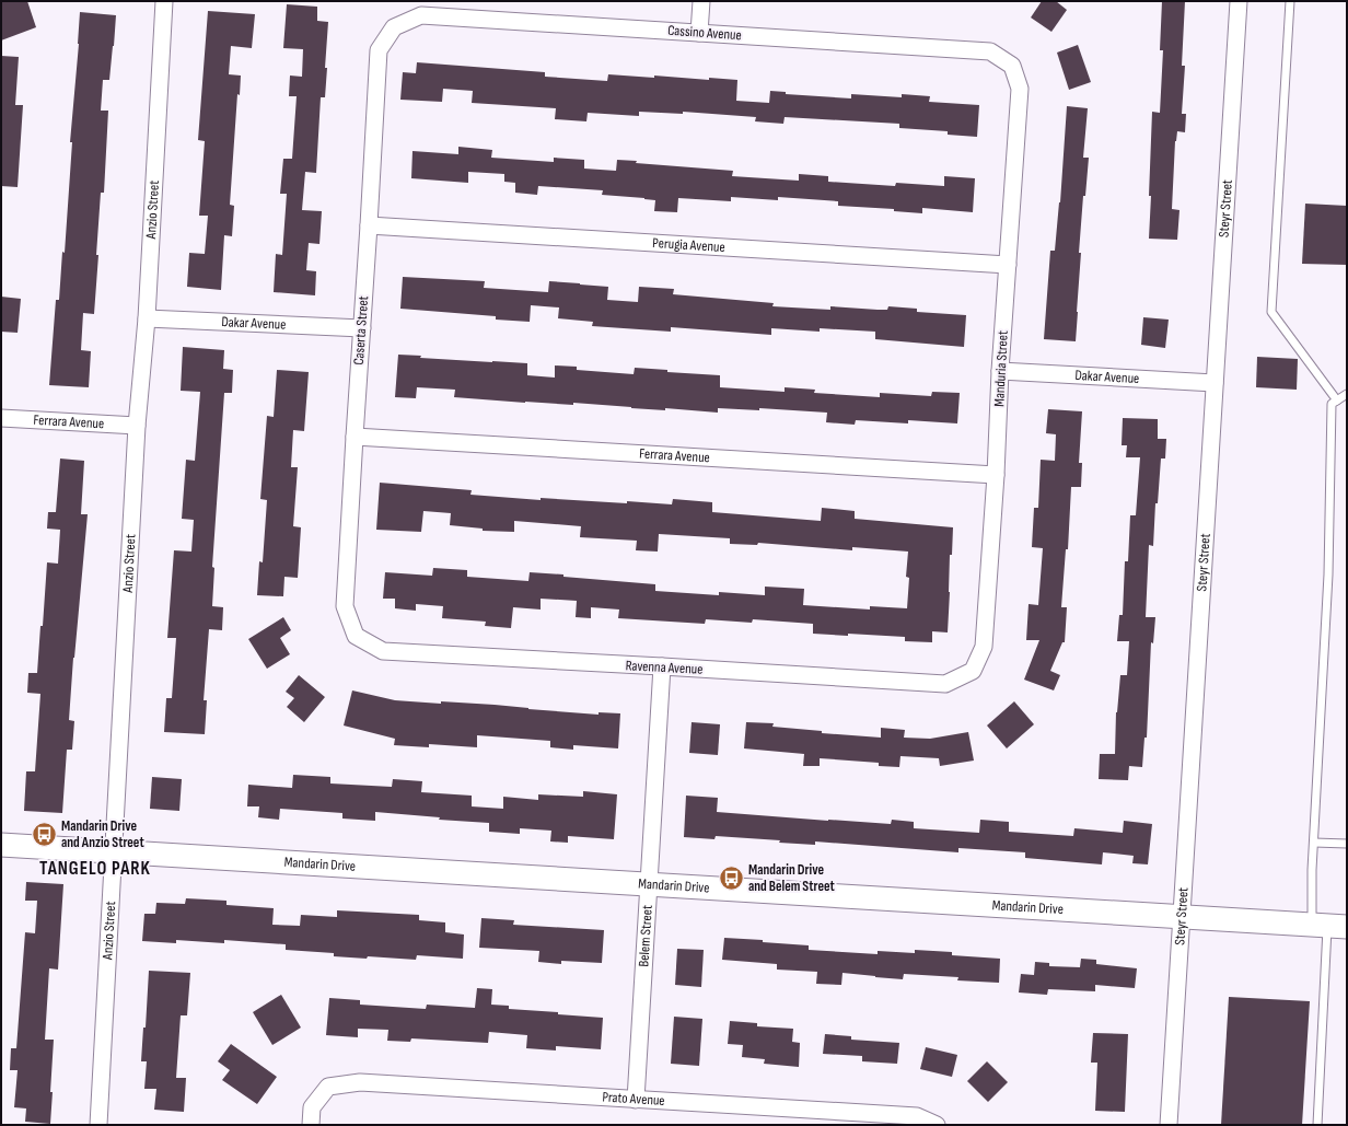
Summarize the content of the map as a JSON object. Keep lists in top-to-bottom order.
{
  "streets": {
    "street": [
      "Cassino Avenue",
      "Anzio Street",
      "Steyr Street",
      "Perugia Avenue",
      "Dakar Avenue",
      "Caserta Street",
      "Manduria Street",
      "Ferrara Avenue",
      "Ravenna Avenue",
      "Mandarin Drive",
      "Belem Street",
      "Prato Avenue"
    ]
  },
  "crossings": [
    ["Cassino Avenue", "Caserta Street"],
    ["Cassino Avenue", "Manduria Street"],
    ["Anzio Street", "Dakar Avenue"],
    ["Anzio Street", "Ferrara Avenue"],
    ["Anzio Street", "Mandarin Drive"],
    ["Steyr Street", "Dakar Avenue"],
    ["Steyr Street", "Mandarin Drive"],
    ["Perugia Avenue", "Caserta Street"],
    ["Perugia Avenue", "Manduria Street"],
    ["Dakar Avenue", "Caserta Street"],
    ["Dakar Avenue", "Manduria Street"],
    ["Caserta Street", "Ferrara Avenue"],
    ["Caserta Street", "Ravenna Avenue"],
    ["Manduria Street", "Ferrara Avenue"],
    ["Manduria Street", "Ravenna Avenue"],
    ["Ravenna Avenue", "Belem Street"],
    ["Mandarin Drive", "Belem Street"],
    ["Belem Street", "Prato Avenue"]
  ],
  "districts": ["TANGELO PARK"],
  "places": {
    "bus stop": ["Mandarin Drive and Anzio Street", "Mandarin Drive and Belem Street"]
  }
}
